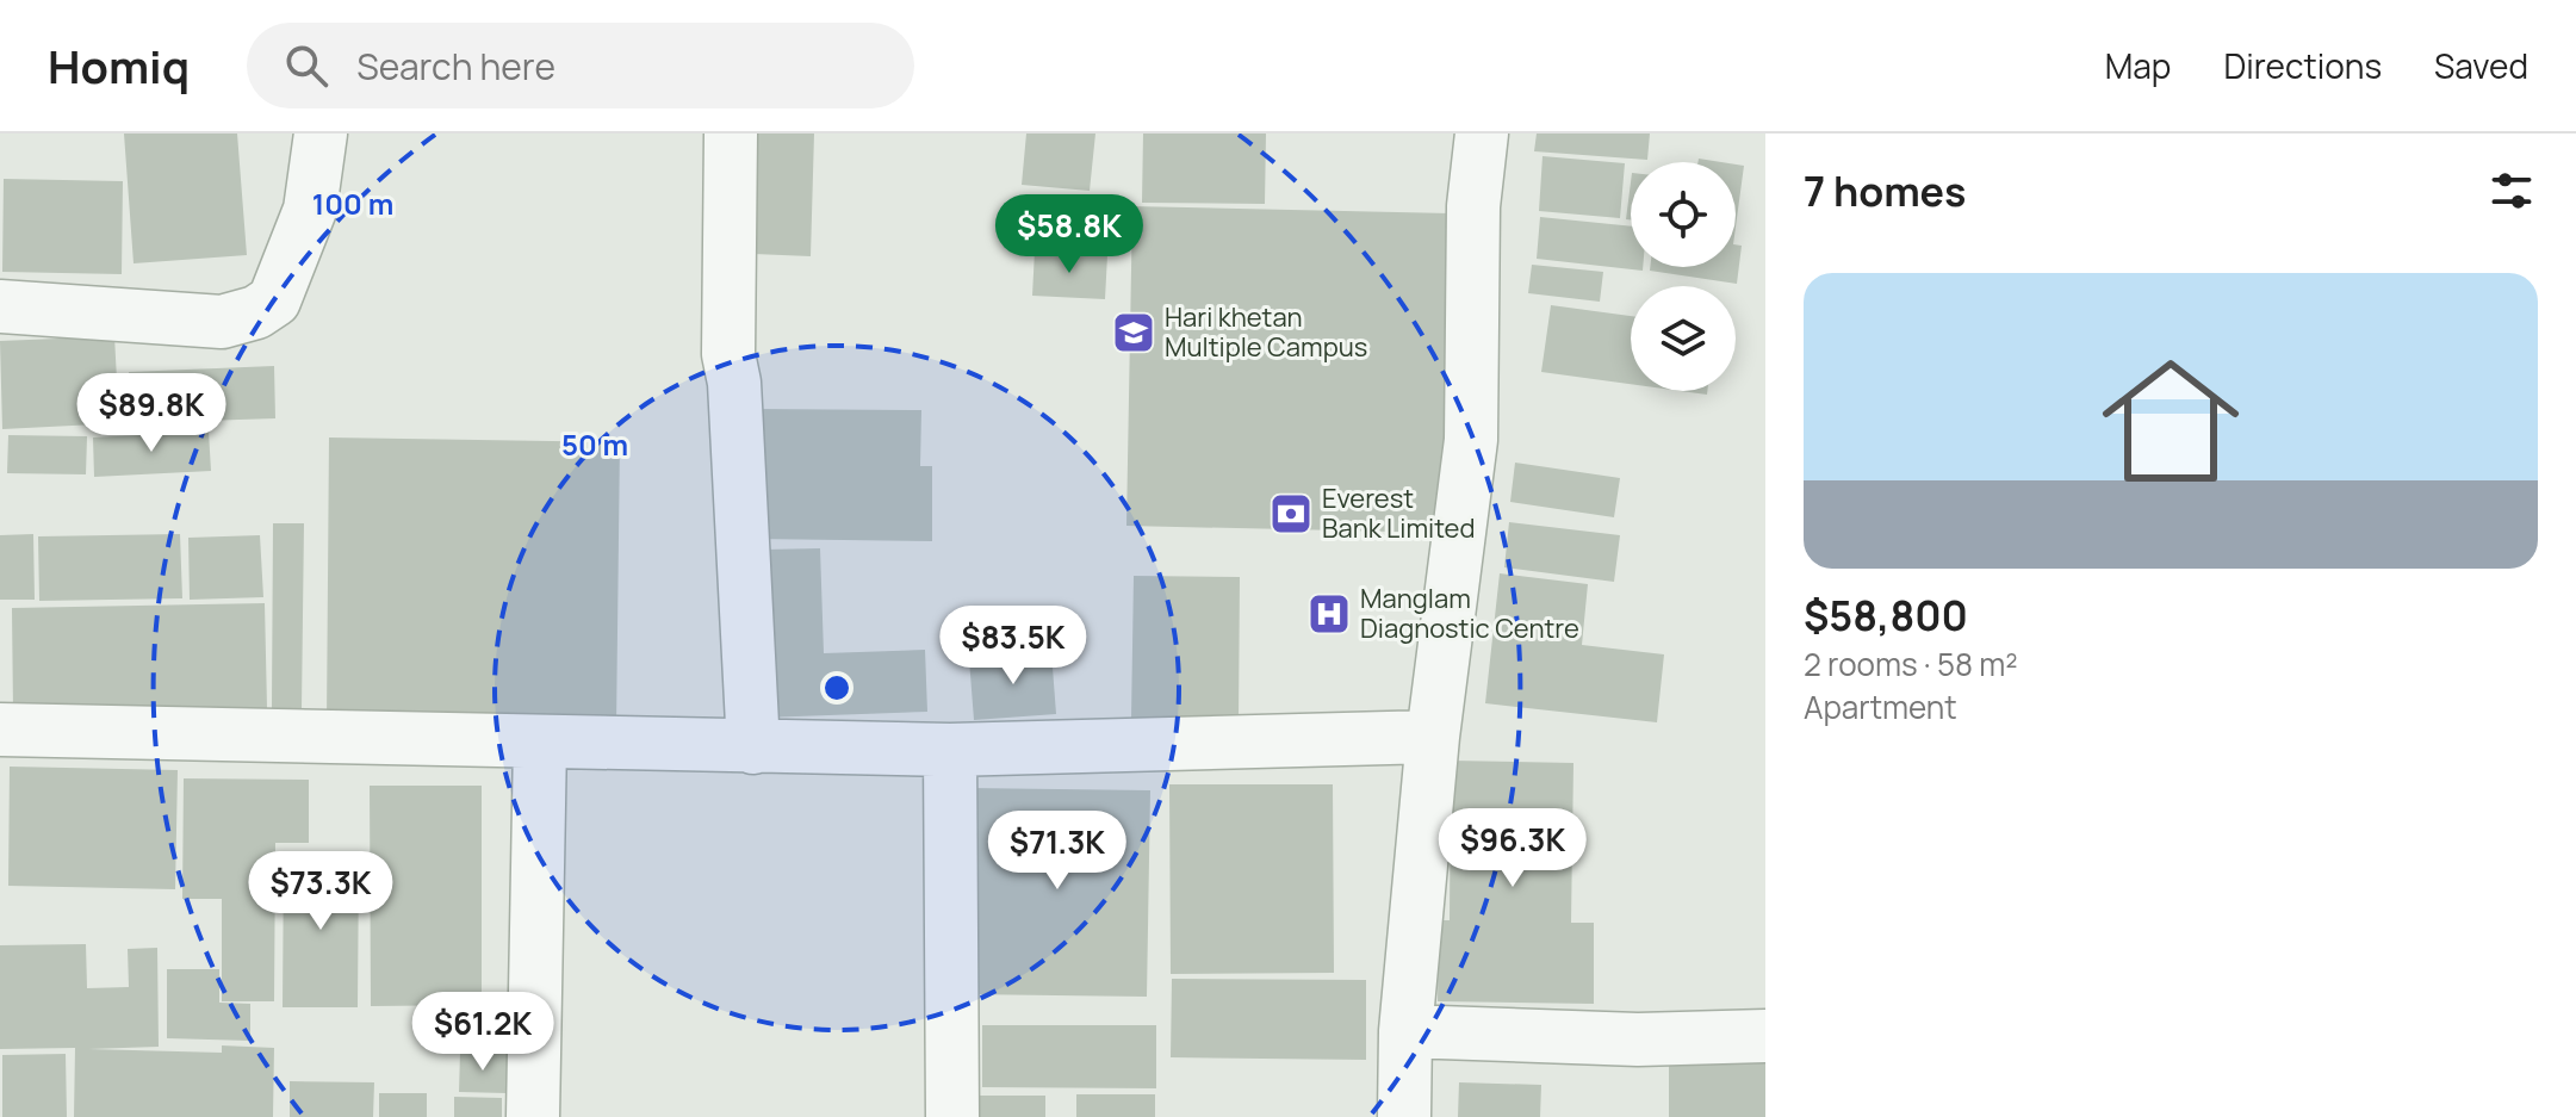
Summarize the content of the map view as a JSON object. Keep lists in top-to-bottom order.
{
  "places": {
    "school or university": ["Hari khetan Multiple Campus"],
    "bank": ["Everest Bank Limited"],
    "hospital": ["Manglam Diagnostic Centre"]
  },
  "page": {
    "header": "Homiq",
    "search": "Search here",
    "nav": ["Map", "Directions", "Saved"],
    "heading": "7 homes",
    "price": [
      "$58.8K",
      "$89.8K",
      "$83.5K",
      "$96.3K",
      "$71.3K",
      "$73.3K",
      "$61.2K"
    ],
    "list": [
      {
        "name": "$58,800",
        "note": "2 rooms · 58 m² · Apartment"
      }
    ]
  },
  "rings": ["100 m", "50 m"]
}
